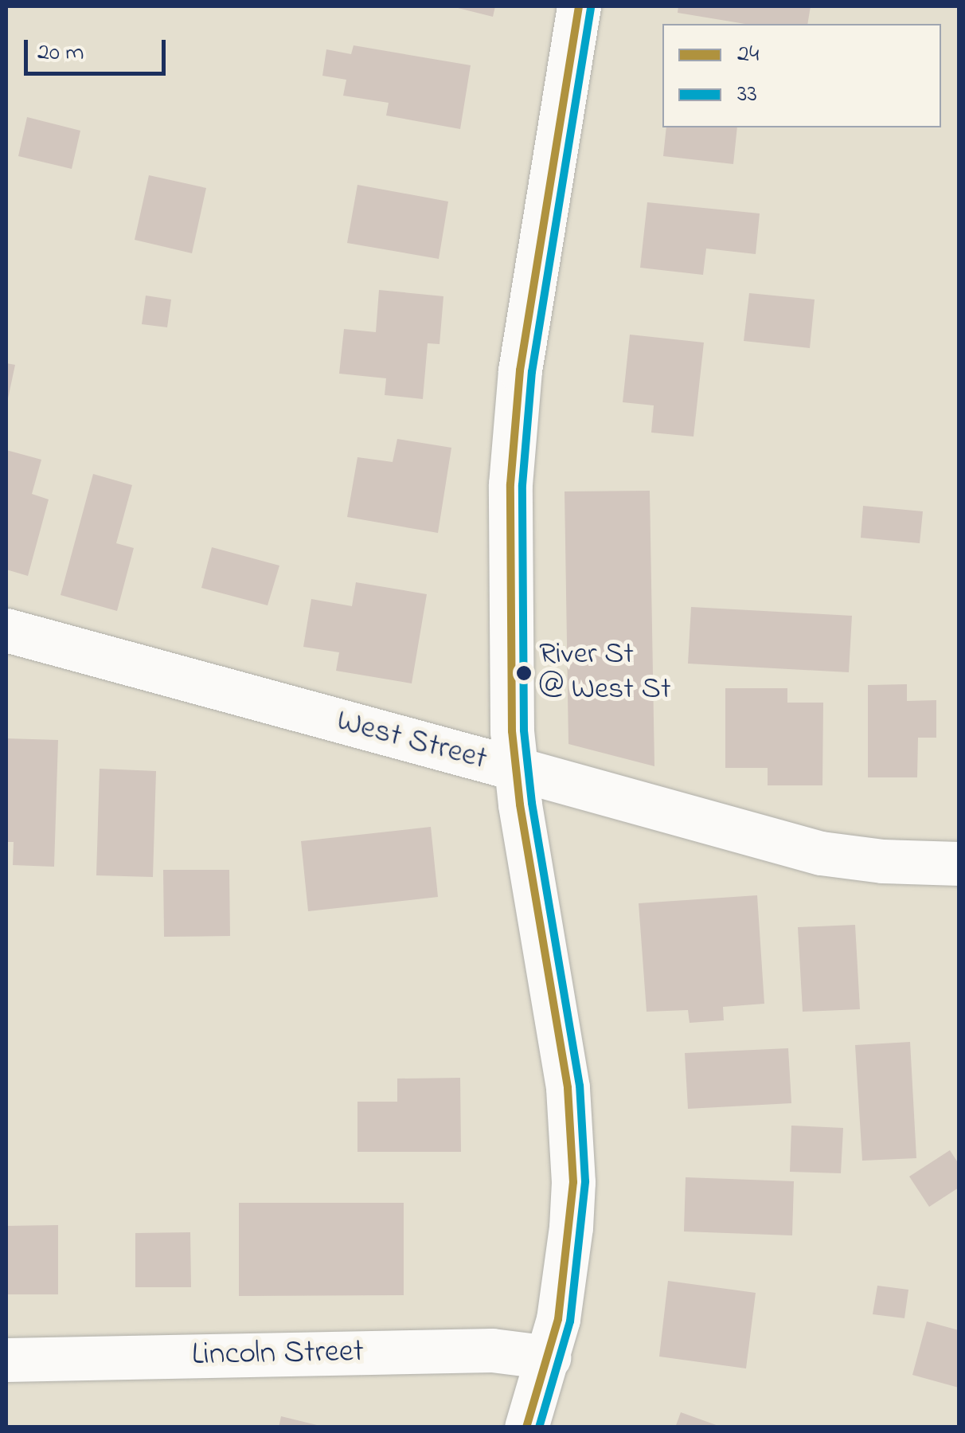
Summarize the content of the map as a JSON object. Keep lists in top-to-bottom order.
{
  "streets": {
    "main road": ["West Street", "Lincoln Street"]
  },
  "places": ["River St @ West St"],
  "lines": ["transit line 24", "transit line 33"],
  "legend": ["24", "33"],
  "scale_bar": "20 m"
}
